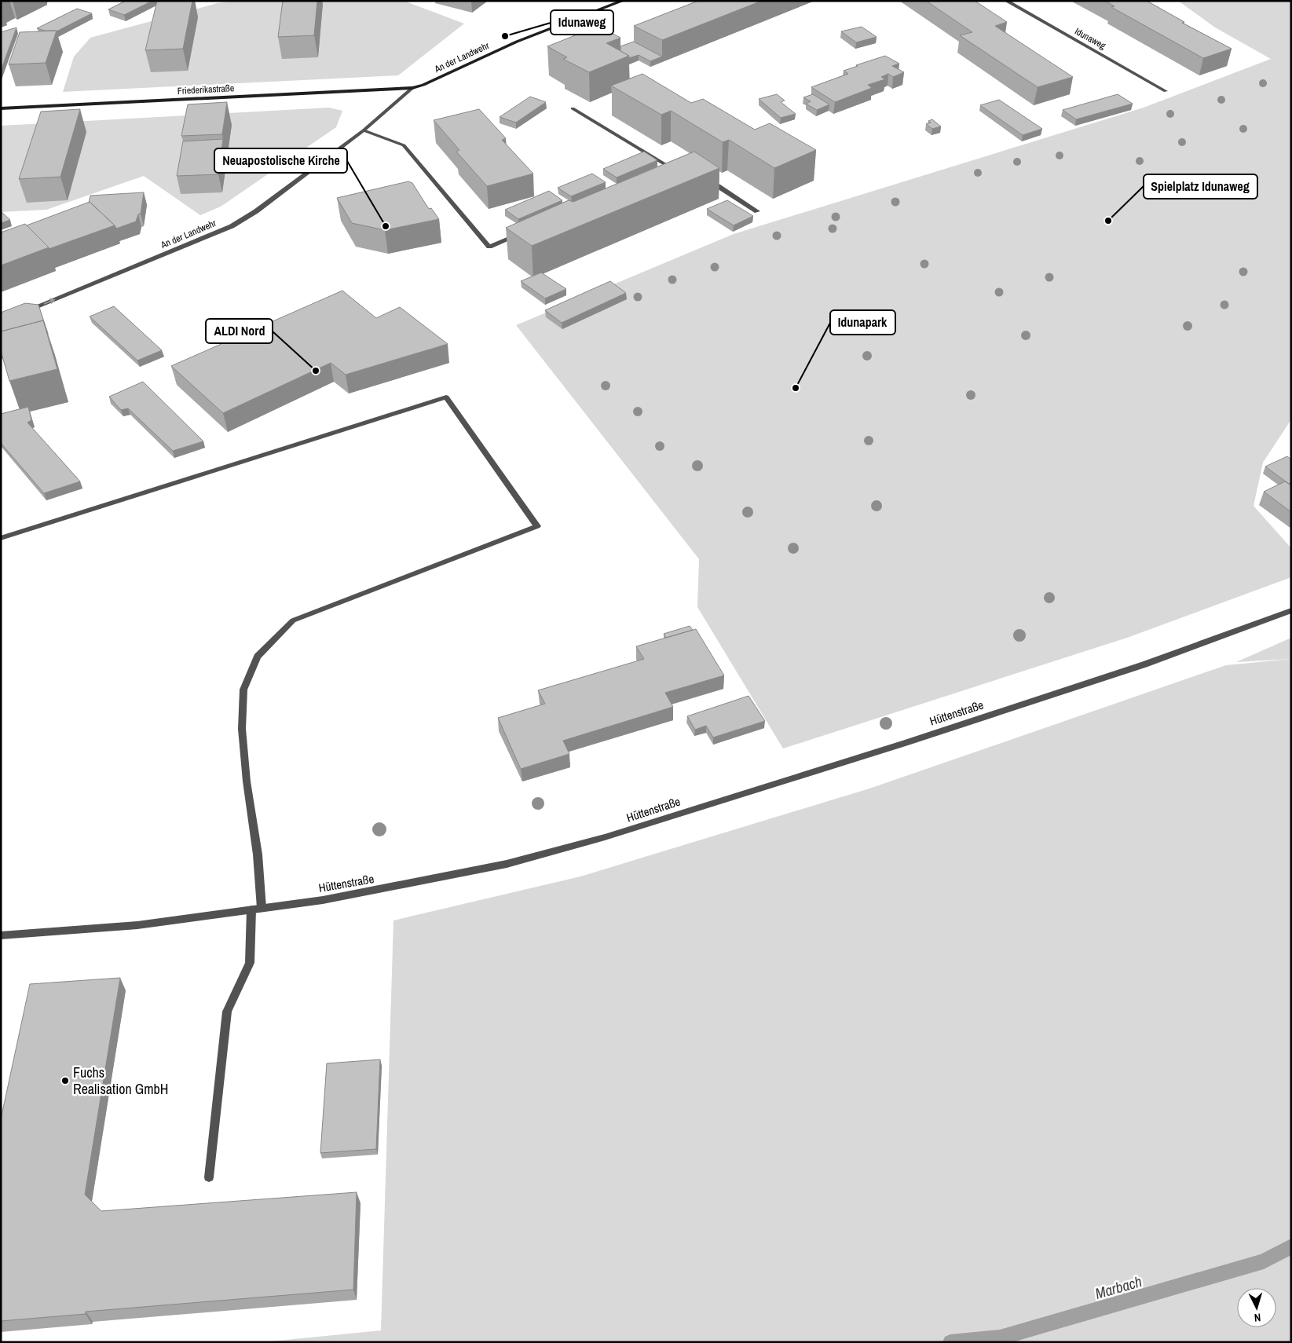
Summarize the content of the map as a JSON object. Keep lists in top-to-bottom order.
{
  "streets": {
    "street": [
      "Idunaweg",
      "An der Landwehr",
      "Friederikastraße",
      "Hüttenstraße"
    ]
  },
  "crossings": [
    ["An der Landwehr", "Friederikastraße"]
  ],
  "one_way": ["An der Landwehr"],
  "water": ["Marbach"],
  "places": [
    "Idunaweg",
    "Spielplatz Idunaweg",
    "Neuapostolische Kirche",
    "ALDI Nord",
    "Idunapark",
    "Fuchs Realisation GmbH"
  ],
  "north": "bottom"
}
